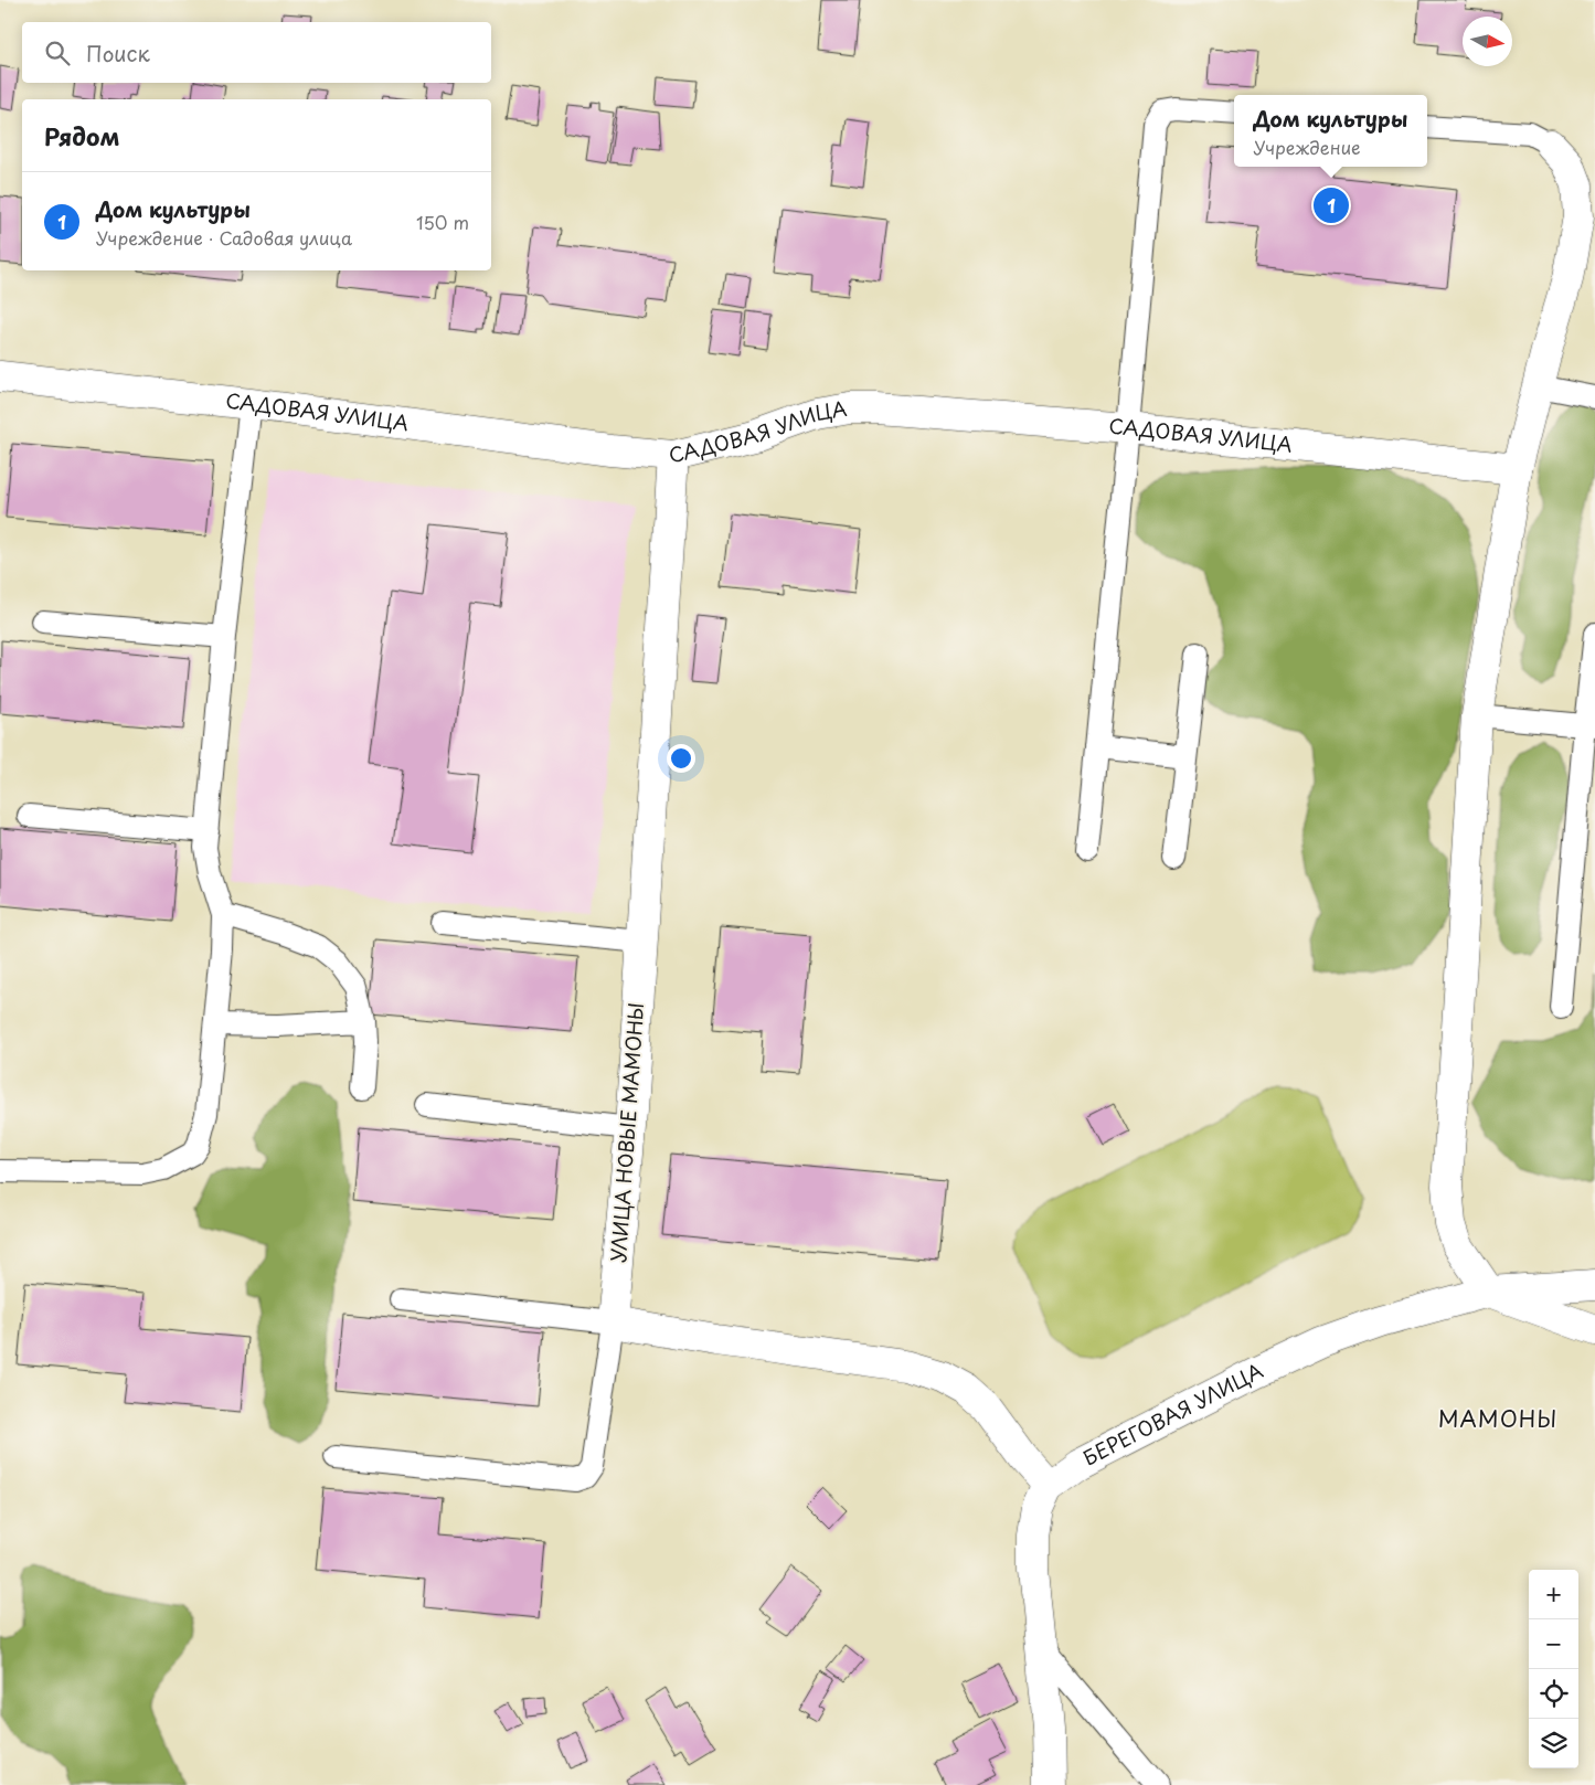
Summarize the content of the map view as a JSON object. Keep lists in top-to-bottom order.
{
  "streets": {
    "street": ["САДОВАЯ УЛИЦА", "УЛИЦА НОВЫЕ МАМОНЫ", "БЕРЕГОВАЯ УЛИЦА"]
  },
  "crossings": [
    ["САДОВАЯ УЛИЦА", "УЛИЦА НОВЫЕ МАМОНЫ"]
  ],
  "districts": ["МАМОНЫ"],
  "north": "right",
  "page": {
    "search": "Поиск",
    "popup": ["Дом культуры", "Учреждение"],
    "heading": "Рядом",
    "list": [
      {
        "mark": "1",
        "name": "Дом культуры",
        "note": "Учреждение · Садовая улица",
        "value": "150 m"
      }
    ],
    "pins": "1",
    "map_buttons": ["+", "−"]
  }
}
